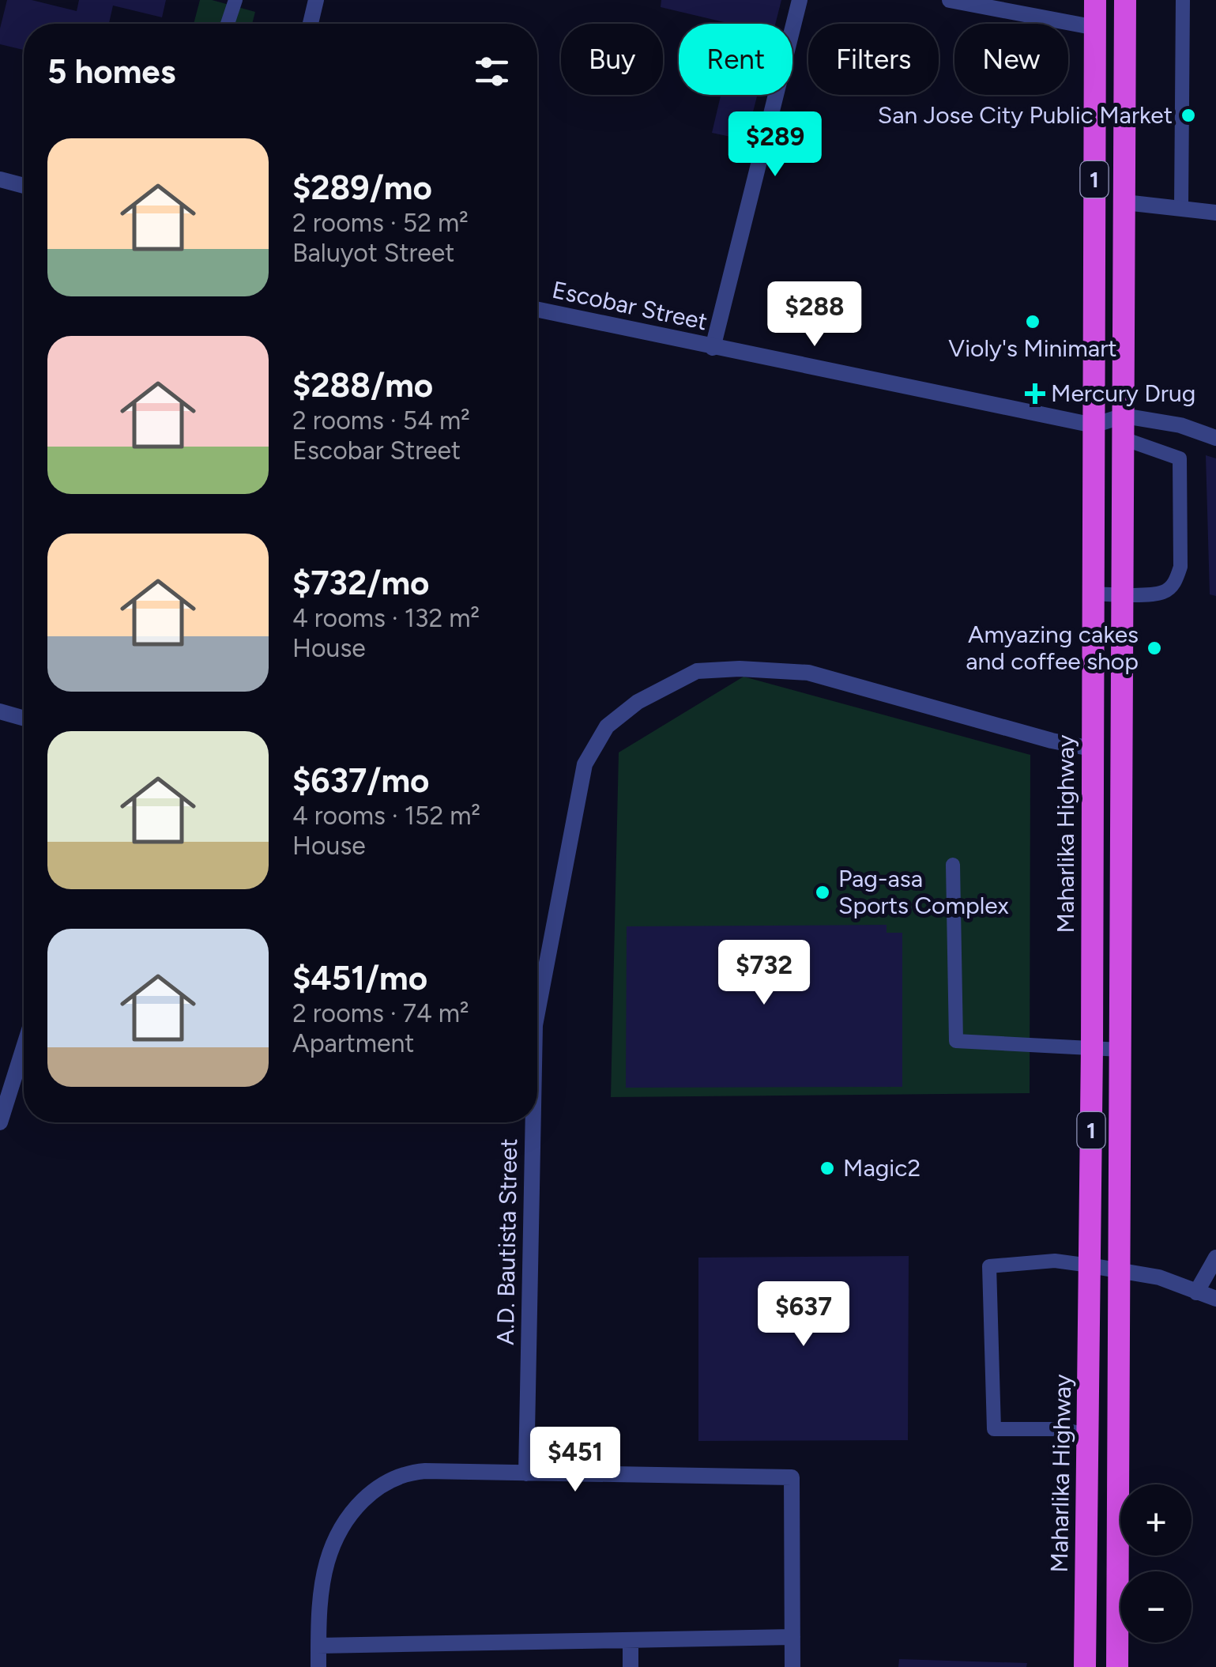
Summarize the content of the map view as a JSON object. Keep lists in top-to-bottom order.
{
  "streets": {
    "highway": ["1", "Maharlika Highway"],
    "street": ["Escobar Street", "A.D. Bautista Street"]
  },
  "crossings": [
    ["Escobar Street", "Maharlika Highway"],
    ["Maharlika Highway", "A.D. Bautista Street"]
  ],
  "places": {
    "other": [
      "San Jose City Public Market",
      "Violy's Minimart",
      "Amyazing cakes and coffee shop",
      "Pag-asa Sports Complex",
      "Magic2"
    ],
    "health": ["Mercury Drug"]
  },
  "page": {
    "chip": [
      "Buy",
      "Rent",
      "Filters",
      "New"
    ],
    "heading": "5 homes",
    "price": [
      "$289",
      "$288",
      "$732",
      "$637",
      "$451"
    ],
    "list": [
      {
        "name": "$289/mo",
        "note": "2 rooms · 52 m² · Baluyot Street"
      },
      {
        "name": "$288/mo",
        "note": "2 rooms · 54 m² · Escobar Street"
      },
      {
        "name": "$732/mo",
        "note": "4 rooms · 132 m² · House"
      },
      {
        "name": "$637/mo",
        "note": "4 rooms · 152 m² · House"
      },
      {
        "name": "$451/mo",
        "note": "2 rooms · 74 m² · Apartment"
      }
    ],
    "map_buttons": ["+", "−"]
  }
}
